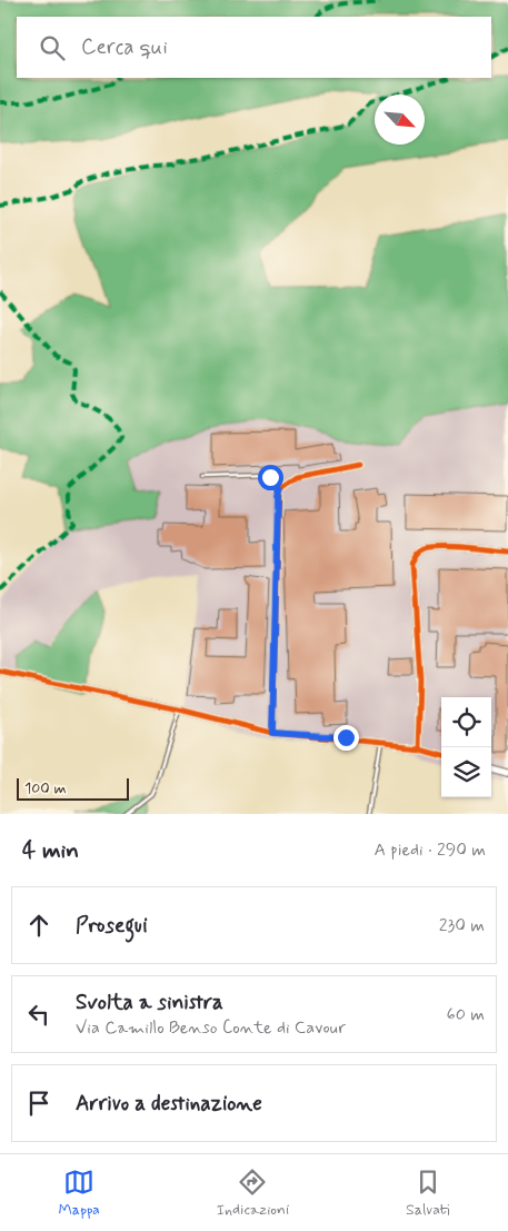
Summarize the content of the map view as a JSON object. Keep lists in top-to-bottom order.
{
  "scale_bar": "100 m",
  "north": "bottom right",
  "page": {
    "search": "Cerca qui",
    "scale": "100 m",
    "heading": ["4 min", "A piedi · 290 m"],
    "list": [
      ["Prosegui", "230 m"],
      ["Svolta a sinistra", "Via Camillo Benso Conte di Cavour", "60 m"],
      "Arrivo a destinazione"
    ],
    "nav": ["Mappa", "Indicazioni", "Salvati"]
  }
}
